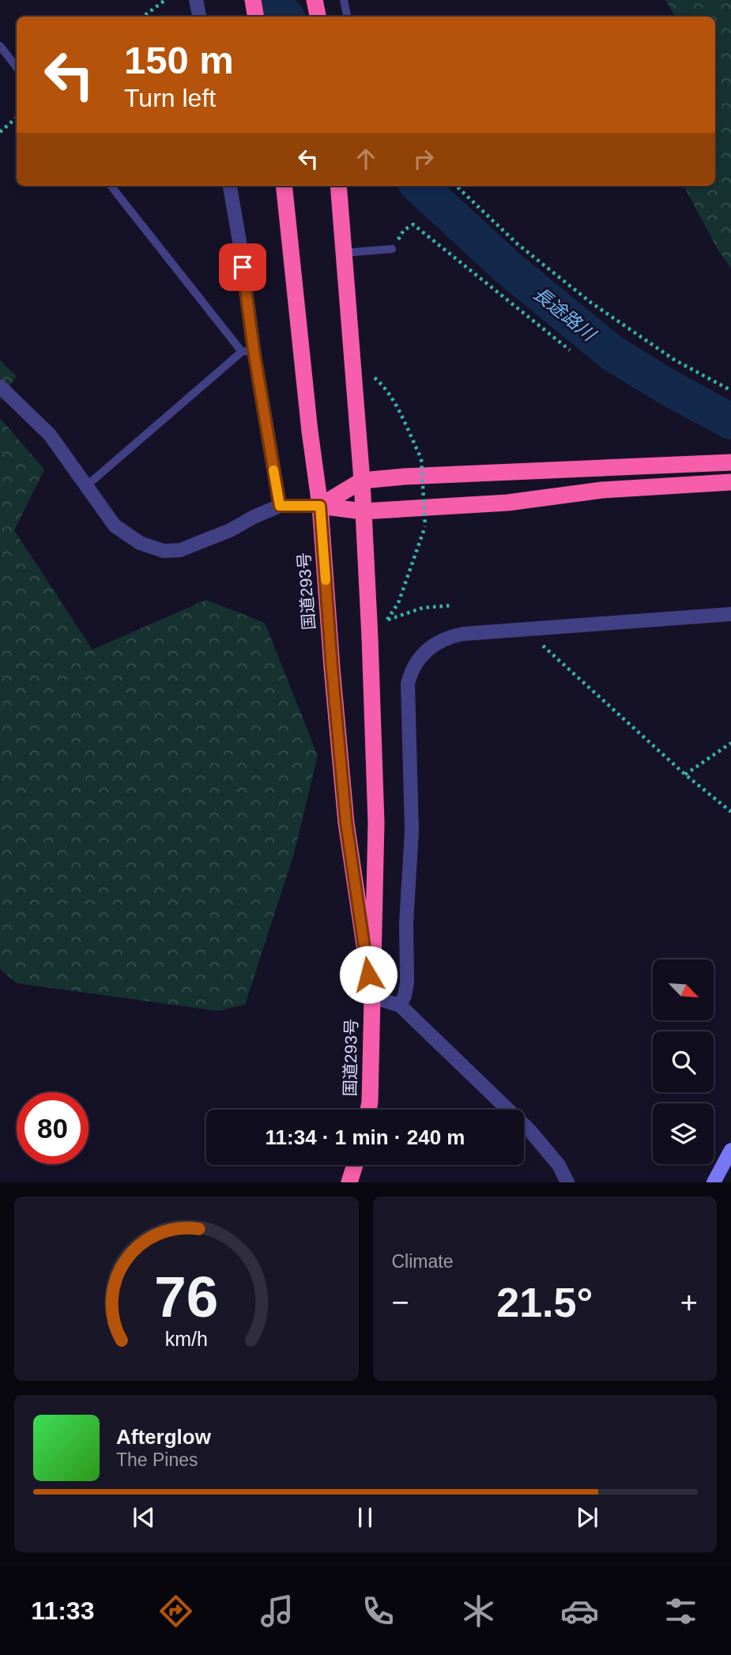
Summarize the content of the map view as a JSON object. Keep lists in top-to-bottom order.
{
  "streets": {
    "highway": ["国道293号"]
  },
  "water": ["長途路川"],
  "north": "bottom right",
  "page": {
    "turn": ["150 m", "Turn left"],
    "limit": "80",
    "trip": "11:34 · 1 min · 240 m",
    "tile": "Climate",
    "heat": ["−", "21.5°", "+"],
    "song": ["Afterglow", "The Pines"],
    "tabs": "11:33",
    "gauge": ["76", "km/h"]
  }
}
